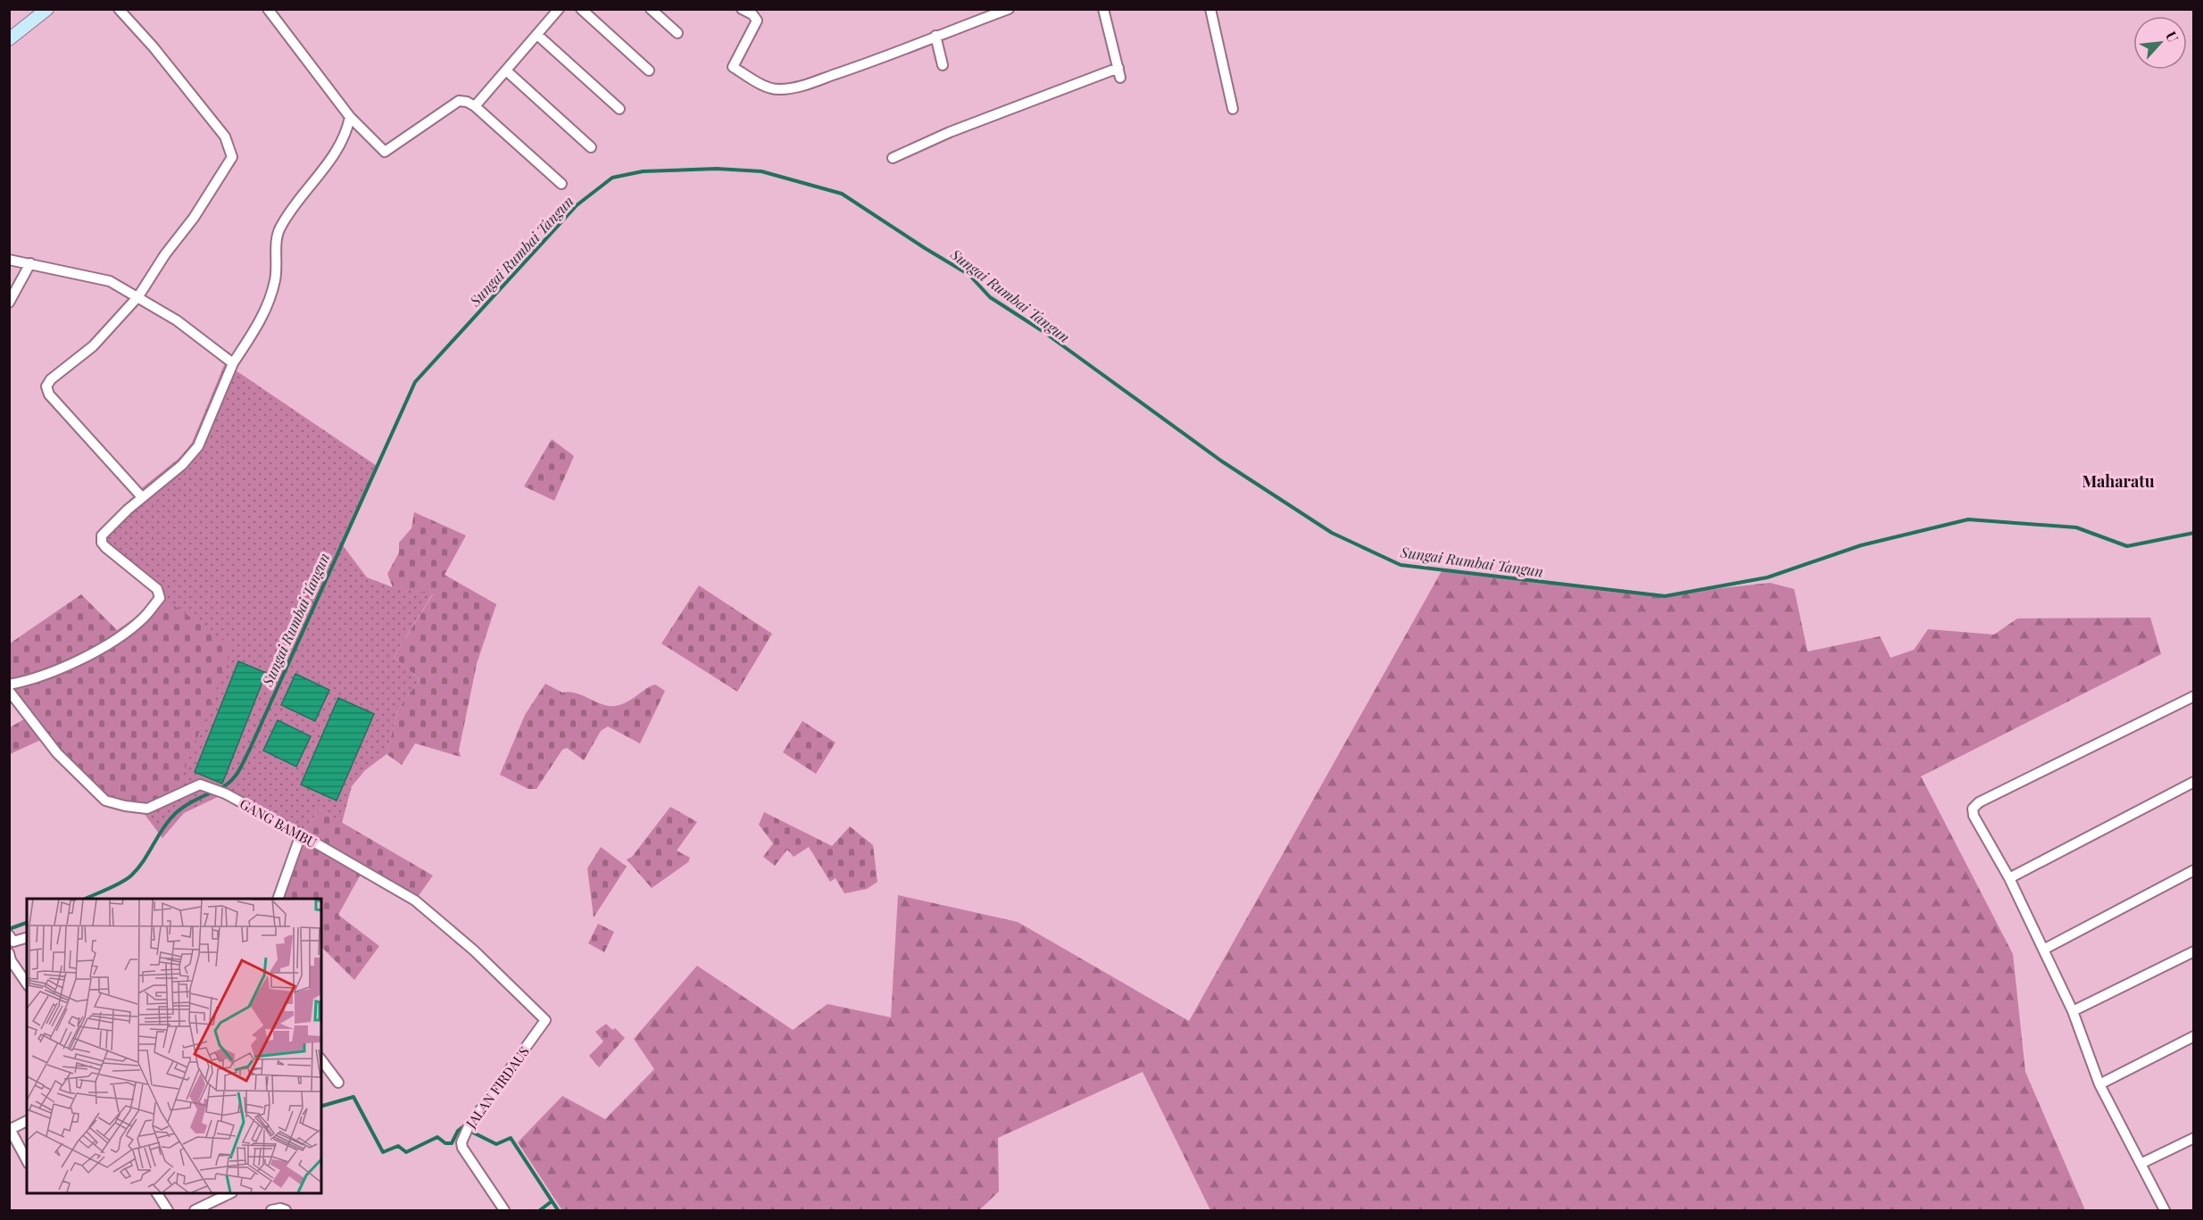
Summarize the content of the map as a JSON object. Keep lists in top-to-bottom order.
{
  "streets": {
    "street": ["GANG BAMBU", "JALAN FIRDAUS"]
  },
  "crossings": [
    ["GANG BAMBU", "JALAN FIRDAUS"]
  ],
  "districts": ["Maharatu"],
  "water": ["Sungai Rumbai Tangun"],
  "north": "top right"
}
